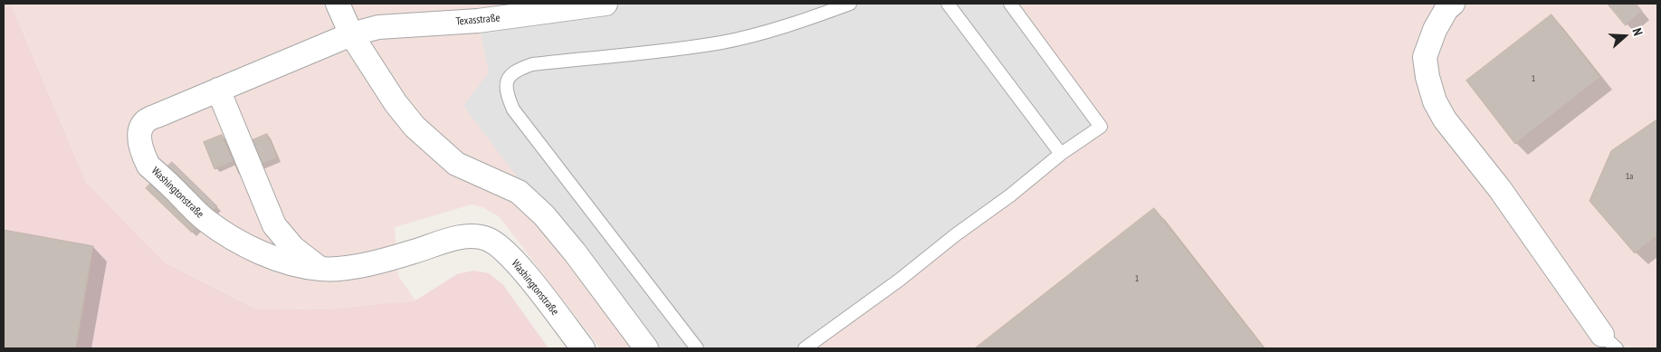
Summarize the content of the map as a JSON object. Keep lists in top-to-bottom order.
{
  "streets": {
    "street": ["Texasstraße", "Washingtonstraße"]
  },
  "crossings": [
    ["Texasstraße", "Washingtonstraße"]
  ],
  "house_numbers": ["1", "1a", "1"],
  "north": "right"
}
